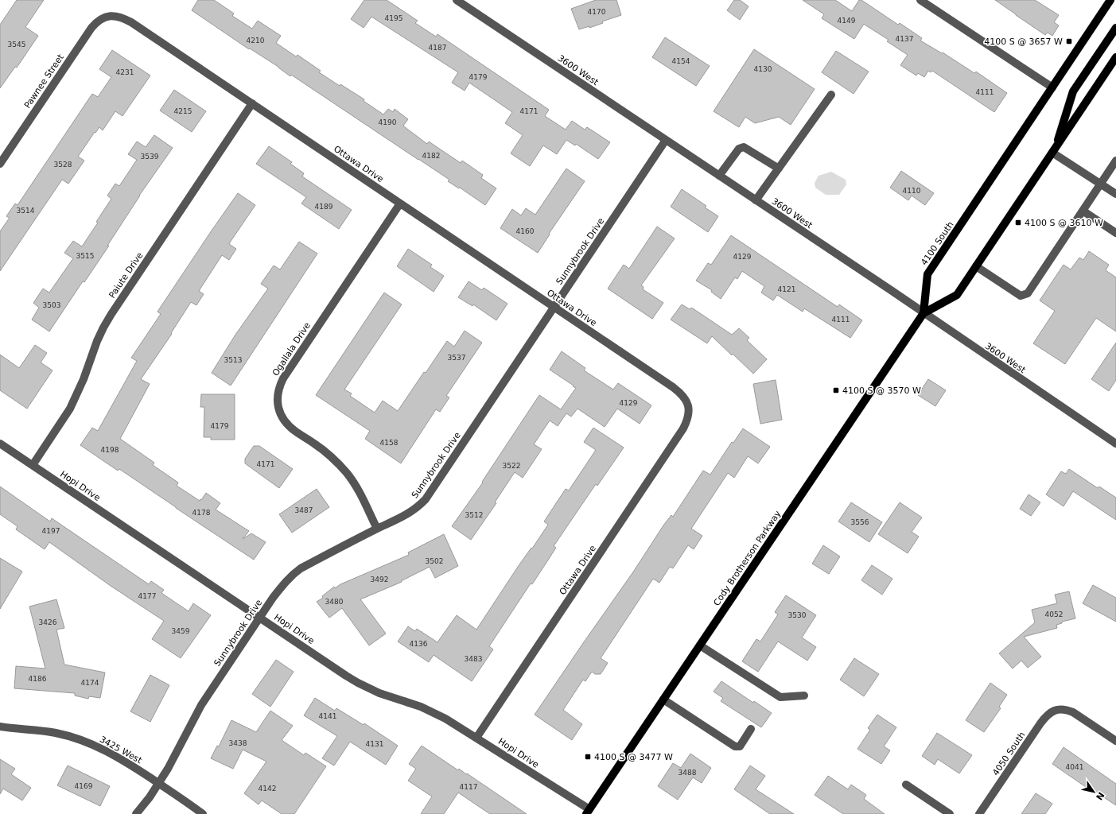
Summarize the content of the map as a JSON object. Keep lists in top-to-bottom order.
{
  "streets": {
    "main road": ["4100 South", "Cody Brotherson Parkway"],
    "street": [
      "3600 West",
      "Pawnee Street",
      "Ottawa Drive",
      "Sunnybrook Drive",
      "Paiute Drive",
      "Ogallala Drive",
      "Hopi Drive",
      "3425 West",
      "4050 South"
    ]
  },
  "crossings": [
    ["3600 West", "4100 South"],
    ["3600 West", "Sunnybrook Drive"],
    ["3600 West", "Cody Brotherson Parkway"],
    ["Pawnee Street", "Ottawa Drive"],
    ["Ottawa Drive", "Sunnybrook Drive"],
    ["Ottawa Drive", "Paiute Drive"],
    ["Ottawa Drive", "Ogallala Drive"],
    ["Ottawa Drive", "Hopi Drive"],
    ["4100 South", "Cody Brotherson Parkway"],
    ["Sunnybrook Drive", "Ogallala Drive"],
    ["Sunnybrook Drive", "Hopi Drive"],
    ["Sunnybrook Drive", "3425 West"],
    ["Paiute Drive", "Hopi Drive"],
    ["Hopi Drive", "Cody Brotherson Parkway"]
  ],
  "places": {
    "transit": [
      "4100 S @ 3657 W",
      "4100 S @ 3610 W",
      "4100 S @ 3570 W",
      "4100 S @ 3477 W"
    ]
  },
  "house_numbers": [
    "4170",
    "4195",
    "4149",
    "4137",
    "4210",
    "3545",
    "4187",
    "4154",
    "4130",
    "4231",
    "4179",
    "4111",
    "4215",
    "4171",
    "4190",
    "4182",
    "3539",
    "3528",
    "4110",
    "4189",
    "3514",
    "4160",
    "3515",
    "4129",
    "4121",
    "3503",
    "4111",
    "3537",
    "3513",
    "4129",
    "4179",
    "4158",
    "4198",
    "4171",
    "3522",
    "3487",
    "4178",
    "3512",
    "3556",
    "4197",
    "3502",
    "3492",
    "4177",
    "3480",
    "4052",
    "3530",
    "3426",
    "3459",
    "4136",
    "3483",
    "4186",
    "4174",
    "4141",
    "3438",
    "4131",
    "4041",
    "3488",
    "4169",
    "4117",
    "4142"
  ],
  "north": "bottom right"
}
